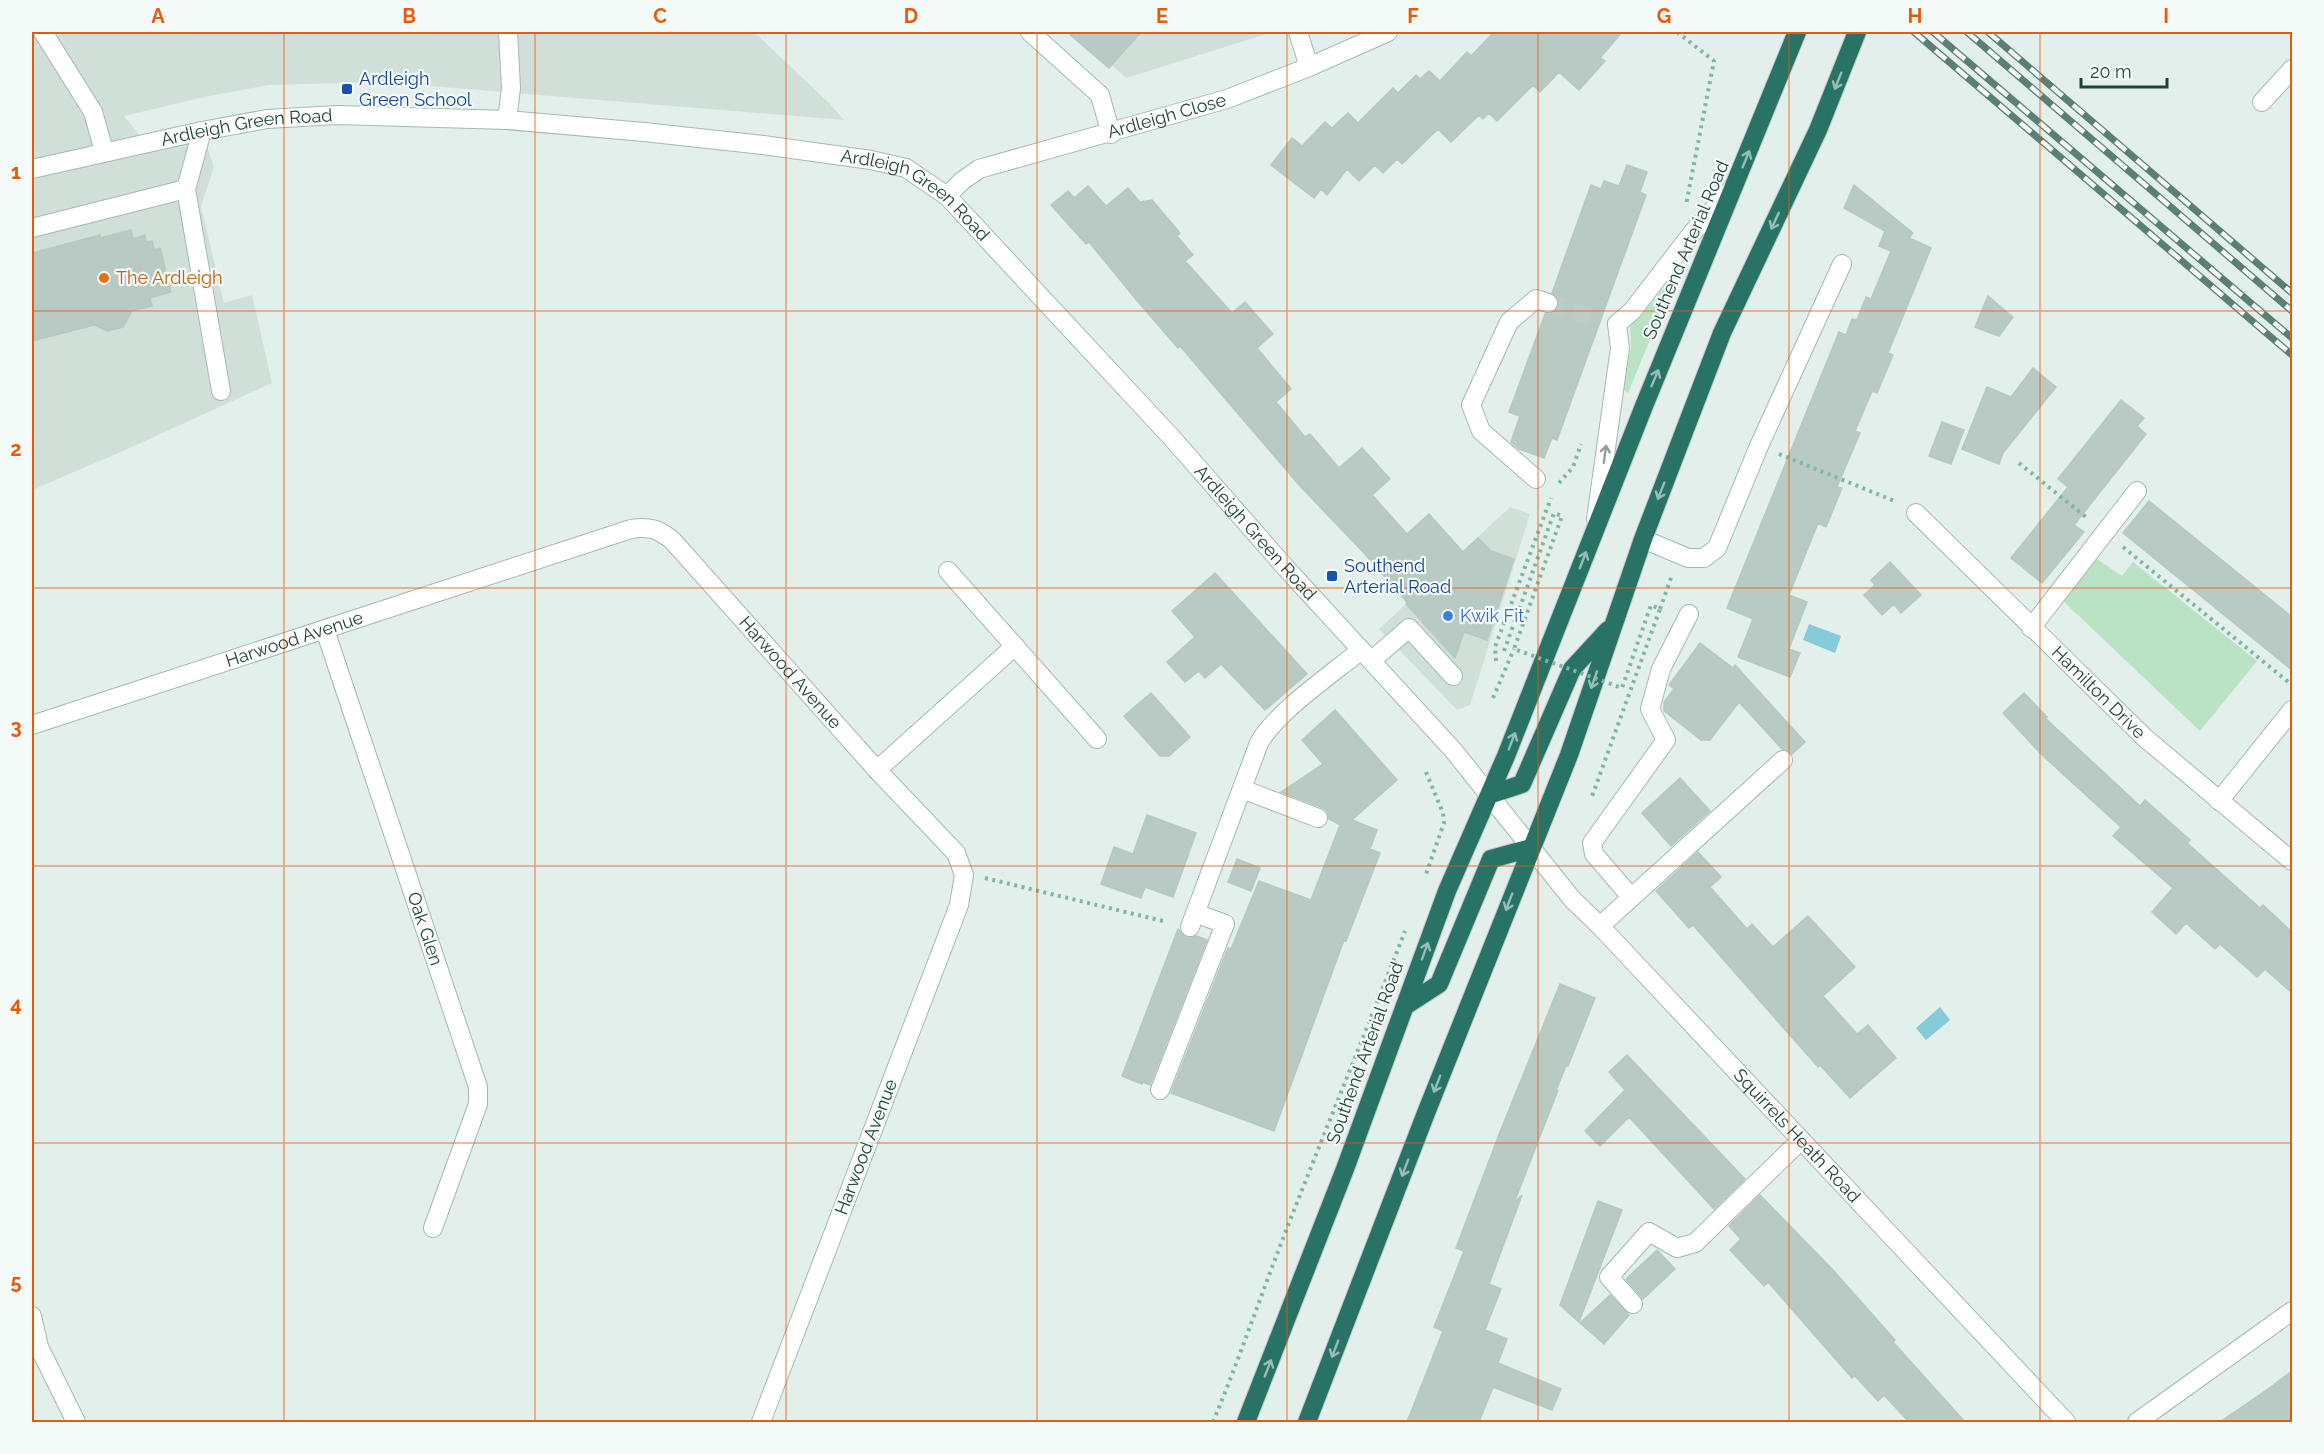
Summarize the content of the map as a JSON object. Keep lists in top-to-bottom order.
{
  "streets": {
    "highway": ["Southend Arterial Road"],
    "street": [
      "Ardleigh Close",
      "Ardleigh Green Road",
      "Harwood Avenue",
      "Hamilton Drive",
      "Oak Glen",
      "Squirrels Heath Road"
    ]
  },
  "crossings": [
    ["Ardleigh Close", "Ardleigh Green Road"],
    ["Ardleigh Green Road", "Southend Arterial Road"],
    ["Ardleigh Green Road", "Squirrels Heath Road"],
    ["Harwood Avenue", "Oak Glen"]
  ],
  "places": {
    "transit": ["Ardleigh Green School", "Southend Arterial Road"],
    "other": ["The Ardleigh", "Kwik Fit"]
  },
  "scale_bar": "20 m",
  "grid": {
    "columns": [
      "A",
      "B",
      "C",
      "D",
      "E",
      "F",
      "G",
      "H",
      "I"
    ],
    "rows": [
      "1",
      "2",
      "3",
      "4",
      "5"
    ]
  }
}
